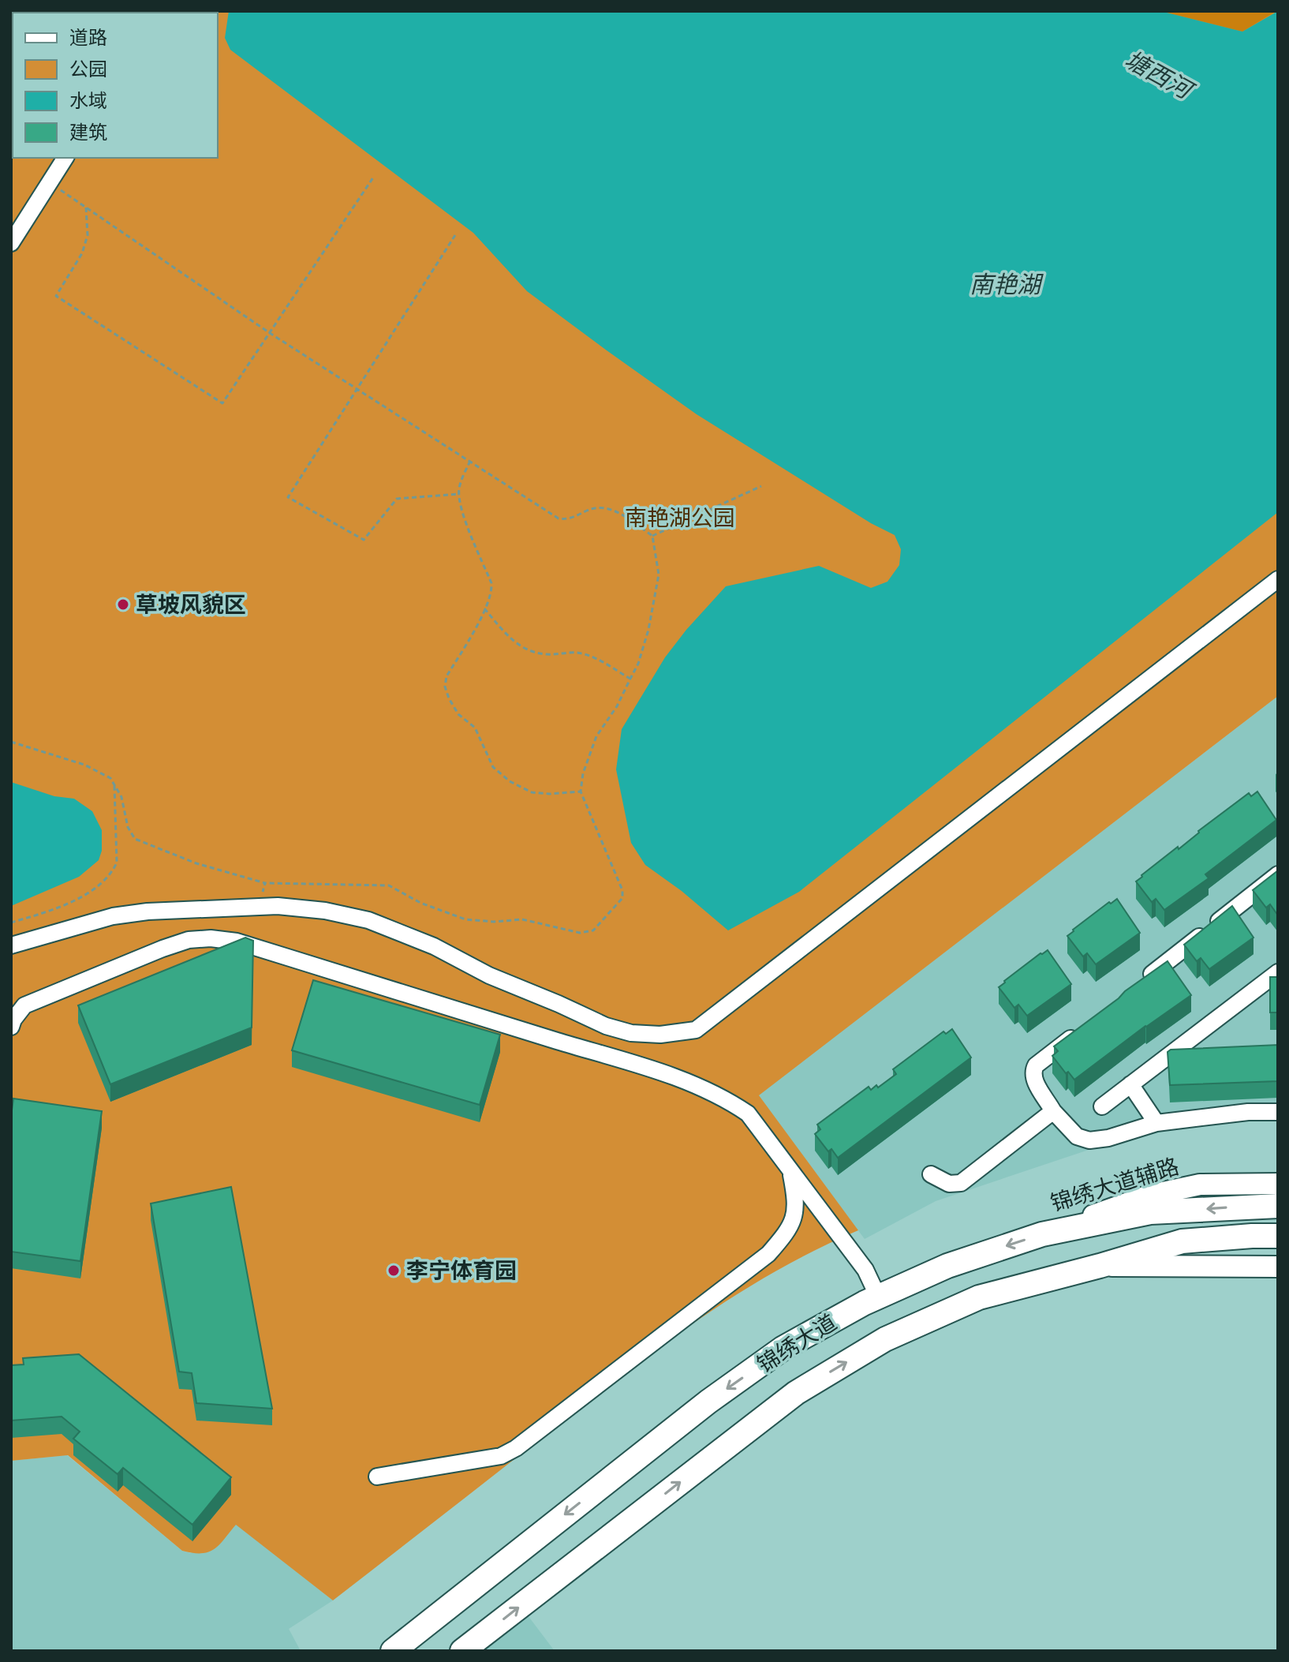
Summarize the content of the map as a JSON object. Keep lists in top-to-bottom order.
{
  "streets": {
    "highway": ["锦绣大道"],
    "main road": ["锦绣大道辅路"]
  },
  "crossings": [
    ["锦绣大道辅路", "锦绣大道"]
  ],
  "water": ["塘西河", "南艳湖"],
  "parks": ["南艳湖公园"],
  "places": ["草坡风貌区", "李宁体育园"],
  "legend": [
    "道路",
    "公园",
    "水域",
    "建筑"
  ]
}
